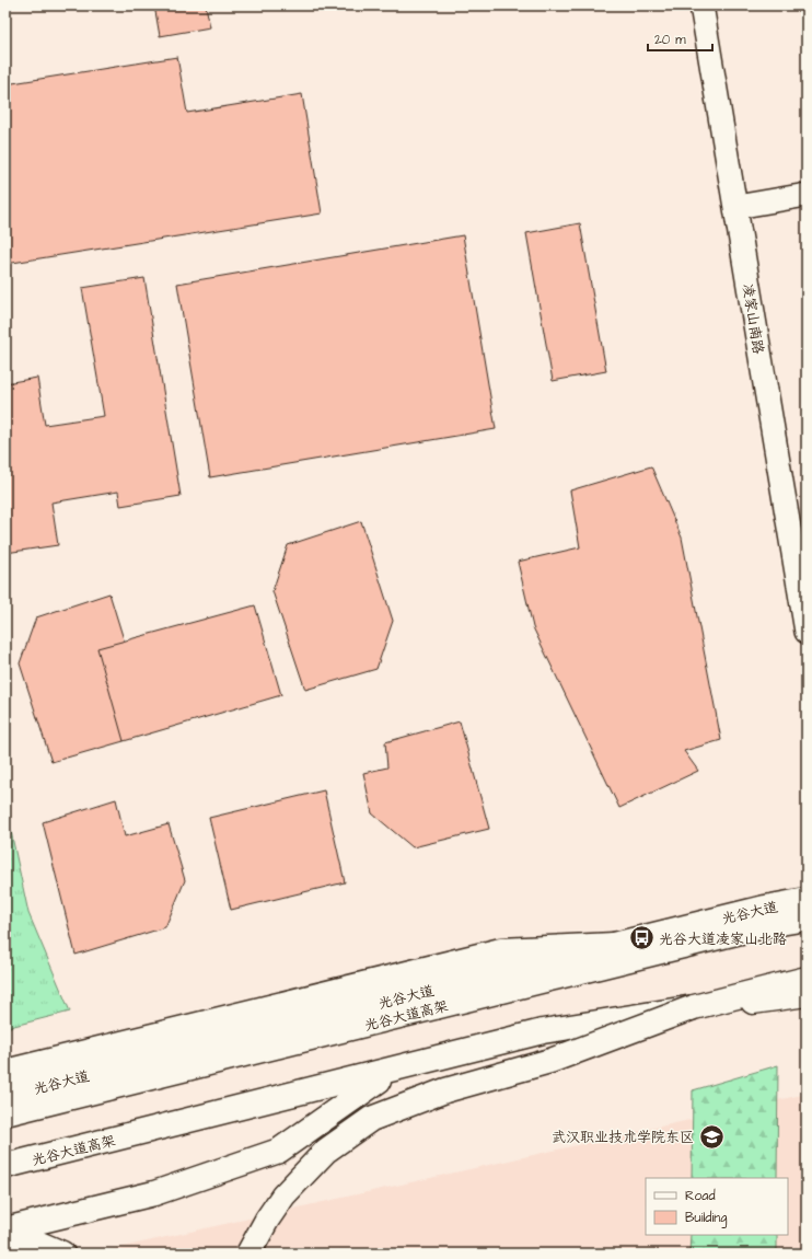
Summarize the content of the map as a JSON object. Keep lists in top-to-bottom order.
{
  "streets": {
    "main road": ["光谷大道", "光谷大道高架"],
    "street": ["凌家山南路"]
  },
  "places": {
    "bus stop": ["光谷大道凌家山北路"],
    "school or university": ["武汉职业技术学院东区"]
  },
  "legend": ["Road", "Building"],
  "scale_bar": "20 m"
}
